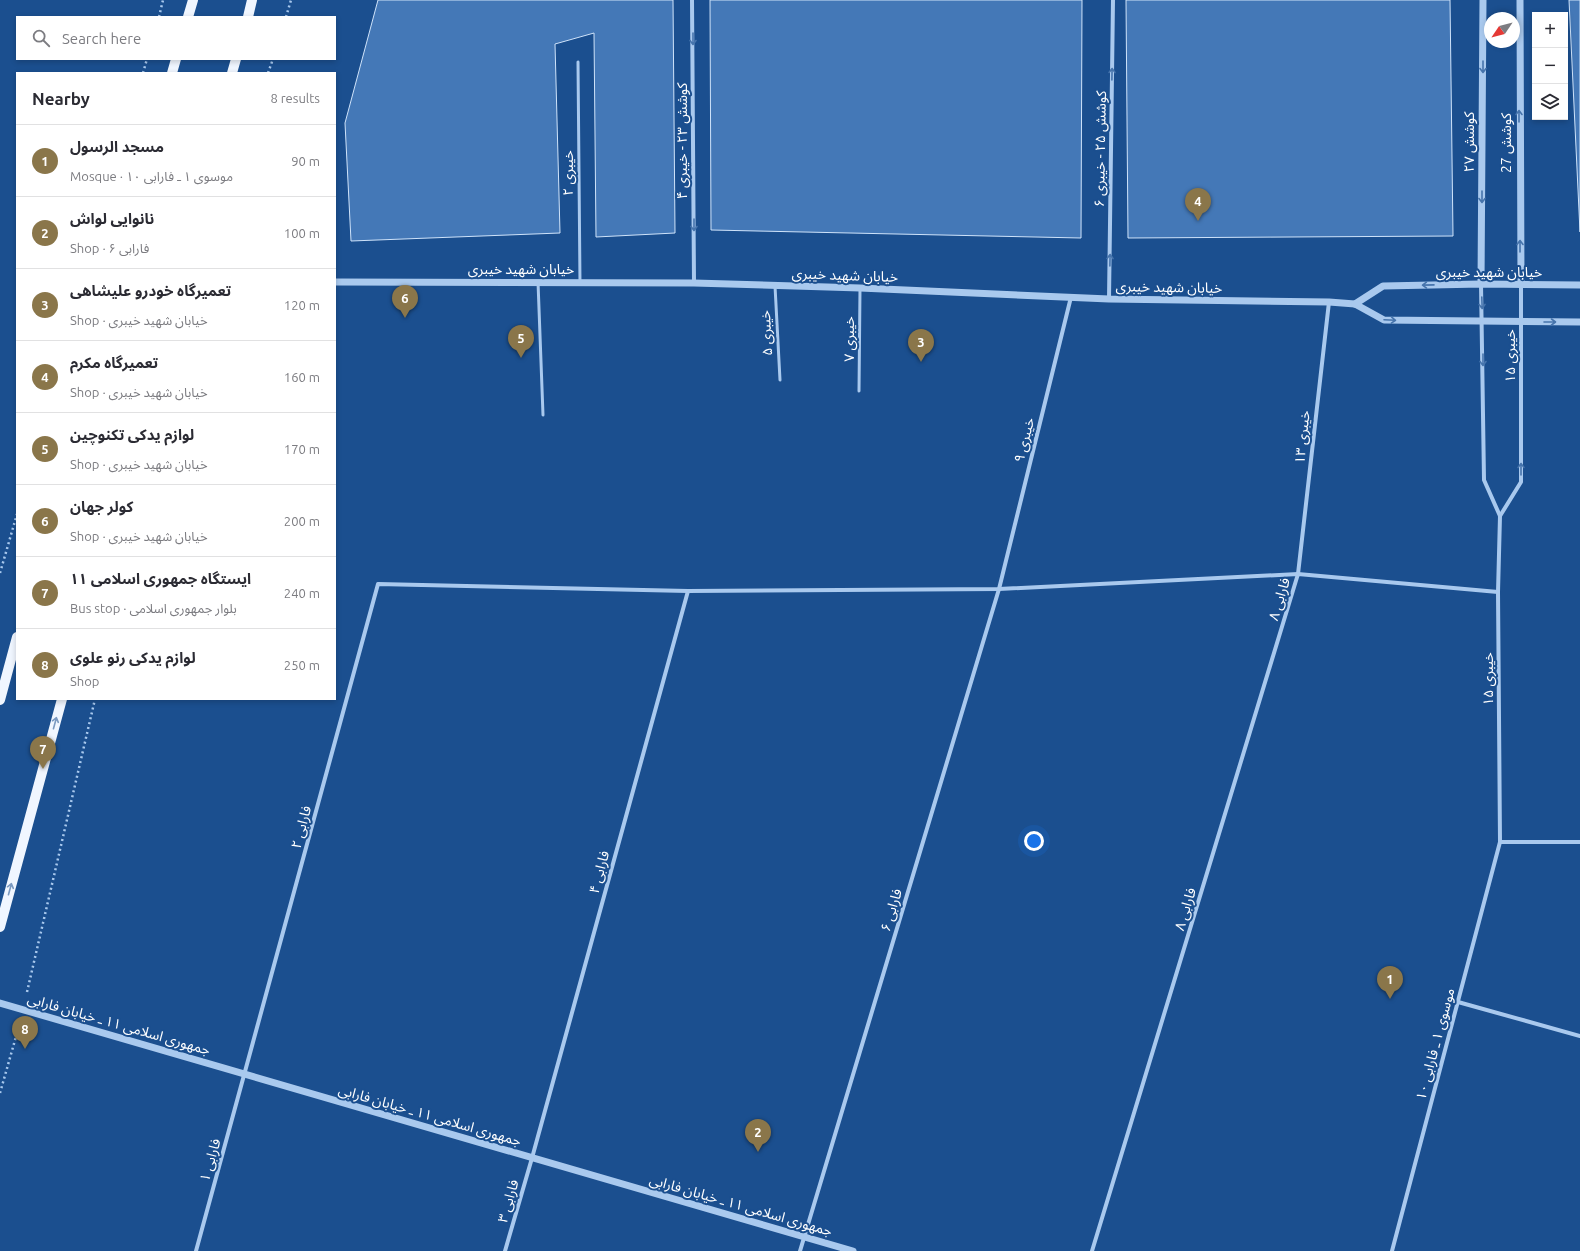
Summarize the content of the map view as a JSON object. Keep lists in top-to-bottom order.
{
  "streets": {
    "street": [
      "کوشش ۲۳ - خیبری ۴",
      "کوشش ۲۷",
      "کوشش 27",
      "کوشش ۲۵ - خیبری ۶",
      "خیابان شهید خیبری",
      "خیبری ۱۵",
      "خیبری ۱۳",
      "خیبری ۹",
      "فارابی ۸",
      "فارابی ۲",
      "فارابی ۴",
      "فارابی ۶",
      "جمهوری اسلامی ۱۱ ـ خیابان فارابی",
      "موسوی ۱ ـ فارابی ۱۰",
      "فارابی ۱",
      "فارابی ۳"
    ],
    "lane": ["خیبری ۲", "خیبری ۵", "خیبری ۷"]
  },
  "crossings": [
    ["کوشش ۲۳ - خیبری ۴", "خیابان شهید خیبری"],
    ["کوشش ۲۷", "خیابان شهید خیبری"],
    ["کوشش ۲۷", "خیبری ۱۵"],
    ["کوشش 27", "خیابان شهید خیبری"],
    ["کوشش 27", "خیبری ۱۵"],
    ["کوشش ۲۵ - خیبری ۶", "خیابان شهید خیبری"],
    ["خیبری ۲", "خیابان شهید خیبری"],
    ["خیابان شهید خیبری", "خیبری ۵"],
    ["خیابان شهید خیبری", "خیبری ۷"],
    ["خیابان شهید خیبری", "خیبری ۱۵"],
    ["خیابان شهید خیبری", "خیبری ۱۳"],
    ["خیابان شهید خیبری", "خیبری ۹"],
    ["خیبری ۱۵", "موسوی ۱ ـ فارابی ۱۰"],
    ["خیبری ۱۳", "فارابی ۸"],
    ["خیبری ۹", "فارابی ۶"],
    ["فارابی ۲", "فارابی ۴"],
    ["فارابی ۲", "جمهوری اسلامی ۱۱ ـ خیابان فارابی"],
    ["فارابی ۲", "فارابی ۱"],
    ["فارابی ۴", "جمهوری اسلامی ۱۱ ـ خیابان فارابی"],
    ["فارابی ۴", "فارابی ۳"],
    ["فارابی ۶", "جمهوری اسلامی ۱۱ ـ خیابان فارابی"],
    ["جمهوری اسلامی ۱۱ ـ خیابان فارابی", "فارابی ۱"],
    ["جمهوری اسلامی ۱۱ ـ خیابان فارابی", "فارابی ۳"]
  ],
  "one_way": [
    "کوشش ۲۳ - خیبری ۴",
    "کوشش ۲۷",
    "کوشش 27",
    "کوشش ۲۵ - خیبری ۶"
  ],
  "north": "bottom left",
  "page": {
    "map_buttons": ["+", "−"],
    "search": "Search here",
    "heading": ["Nearby", "8 results"],
    "list": [
      {
        "mark": "1",
        "name": "مسجد الرسول",
        "note": "Mosque · موسوی ۱ ـ فارابی ۱۰",
        "value": "90 m"
      },
      {
        "mark": "2",
        "name": "نانوایی لواش",
        "note": "Shop · فارابی ۶",
        "value": "100 m"
      },
      {
        "mark": "3",
        "name": "تعمیرگاه خودرو علیشاهی",
        "note": "Shop · خیابان شهید خیبری",
        "value": "120 m"
      },
      {
        "mark": "4",
        "name": "تعمیرگاه مکرم",
        "note": "Shop · خیابان شهید خیبری",
        "value": "160 m"
      },
      {
        "mark": "5",
        "name": "لوازم یدکی تکنوچین",
        "note": "Shop · خیابان شهید خیبری",
        "value": "170 m"
      },
      {
        "mark": "6",
        "name": "کولر جهان",
        "note": "Shop · خیابان شهید خیبری",
        "value": "200 m"
      },
      {
        "mark": "7",
        "name": "ایستگاه جمهوری اسلامی ۱۱",
        "note": "Bus stop · بلوار جمهوری اسلامی",
        "value": "240 m"
      },
      {
        "mark": "8",
        "name": "لوازم یدکی رنو علوی",
        "note": "Shop",
        "value": "250 m"
      }
    ],
    "pins": [
      "4",
      "6",
      "5",
      "3",
      "7",
      "1",
      "8",
      "2"
    ]
  }
}
